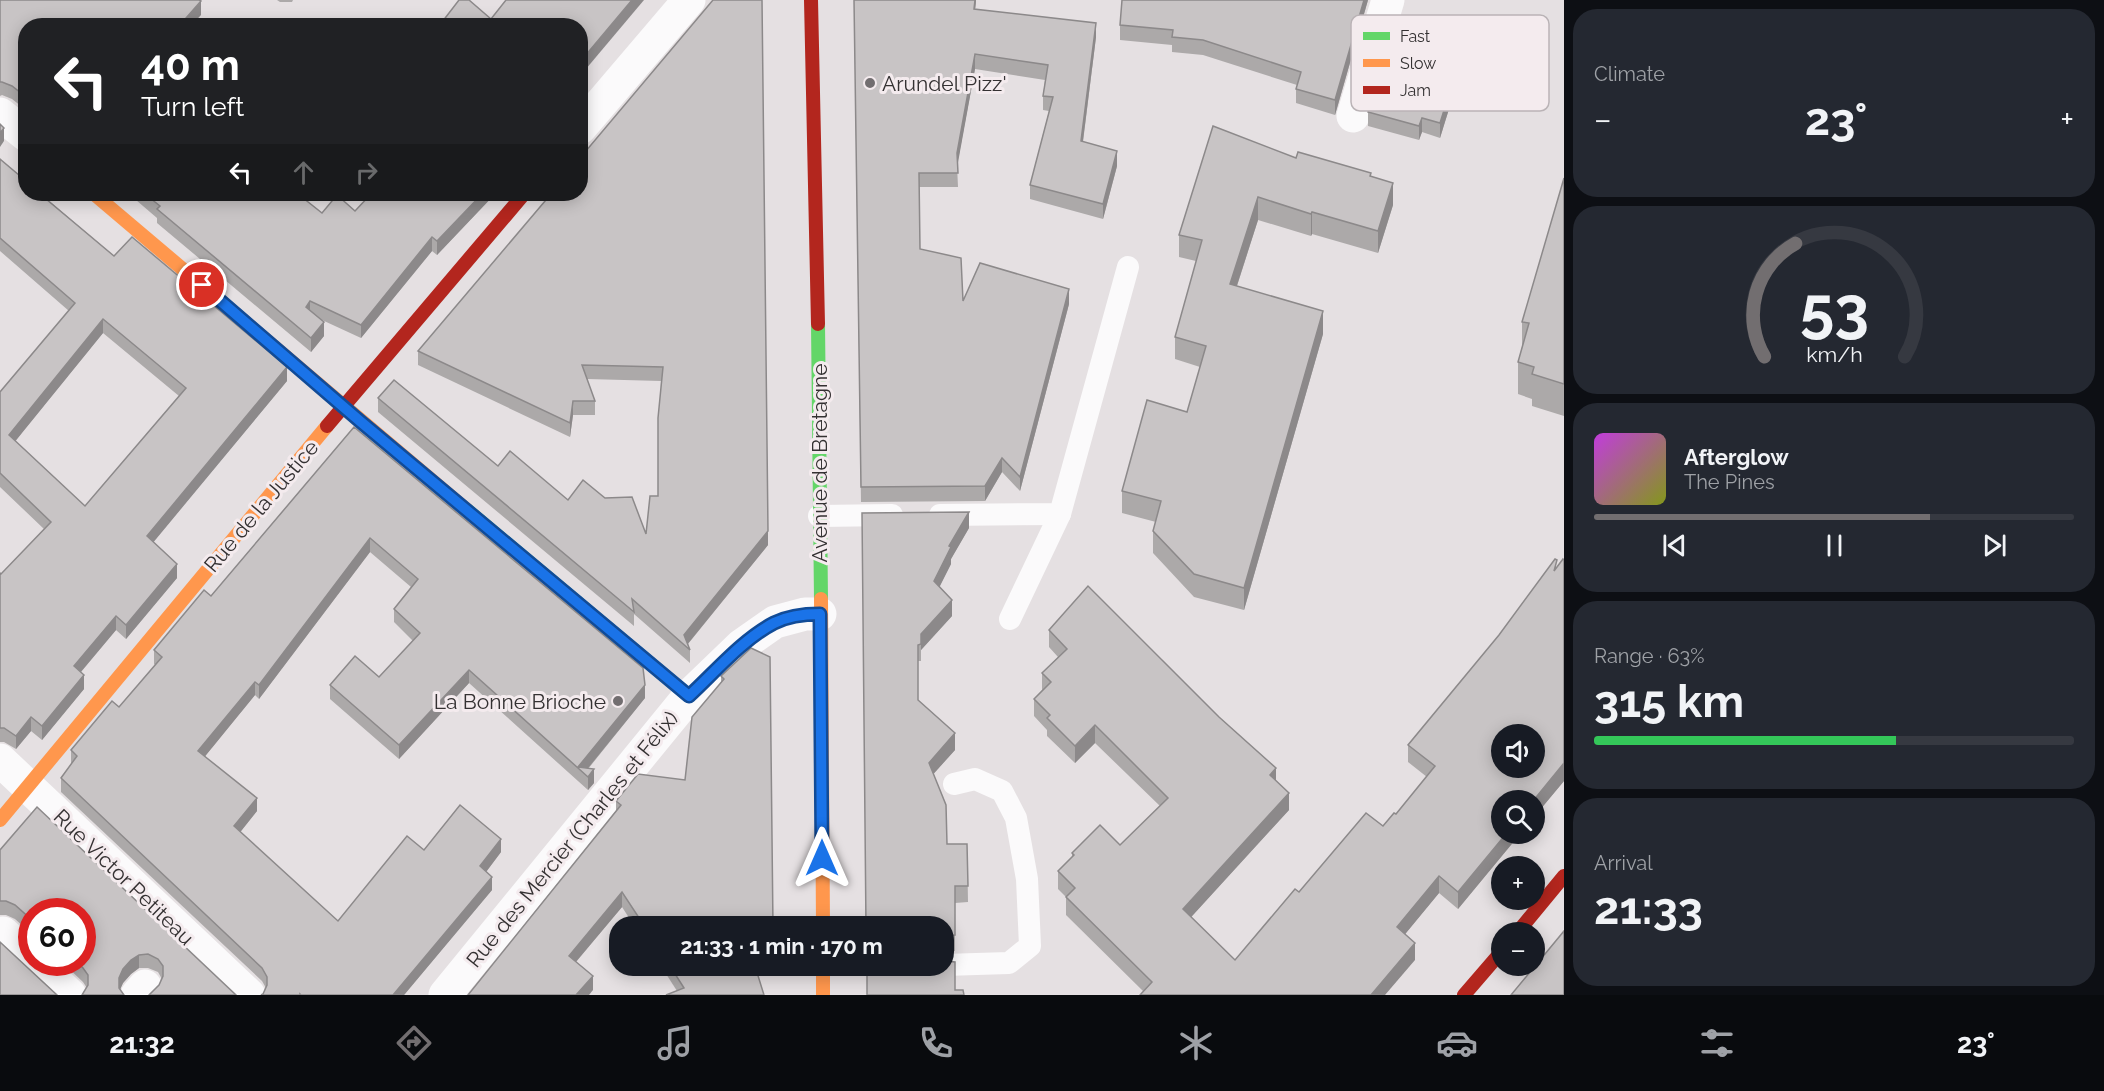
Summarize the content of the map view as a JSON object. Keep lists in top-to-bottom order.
{
  "streets": {
    "street": [
      "Avenue de Bretagne",
      "Rue de la Justice",
      "Rue des Mercier (Charles et Félix)",
      "Rue Victor Petiteau"
    ]
  },
  "crossings": [
    ["Avenue de Bretagne", "Rue des Mercier (Charles et Félix)"],
    ["Rue de la Justice", "Rue Victor Petiteau"]
  ],
  "places": ["Arundel Pizz'", "La Bonne Brioche"],
  "legend": ["Fast", "Slow", "Jam"],
  "page": {
    "tile": [
      "Climate",
      ["Range · 63%", "315 km"],
      ["Arrival", "21:33"]
    ],
    "turn": ["40 m", "Turn left"],
    "heat": ["−", "23°", "+"],
    "song": ["Afterglow", "The Pines"],
    "map_buttons": ["+", "−"],
    "limit": "60",
    "trip": "21:33 · 1 min · 170 m",
    "tabs": ["21:32", "23°"],
    "gauge": ["53", "km/h"]
  }
}
